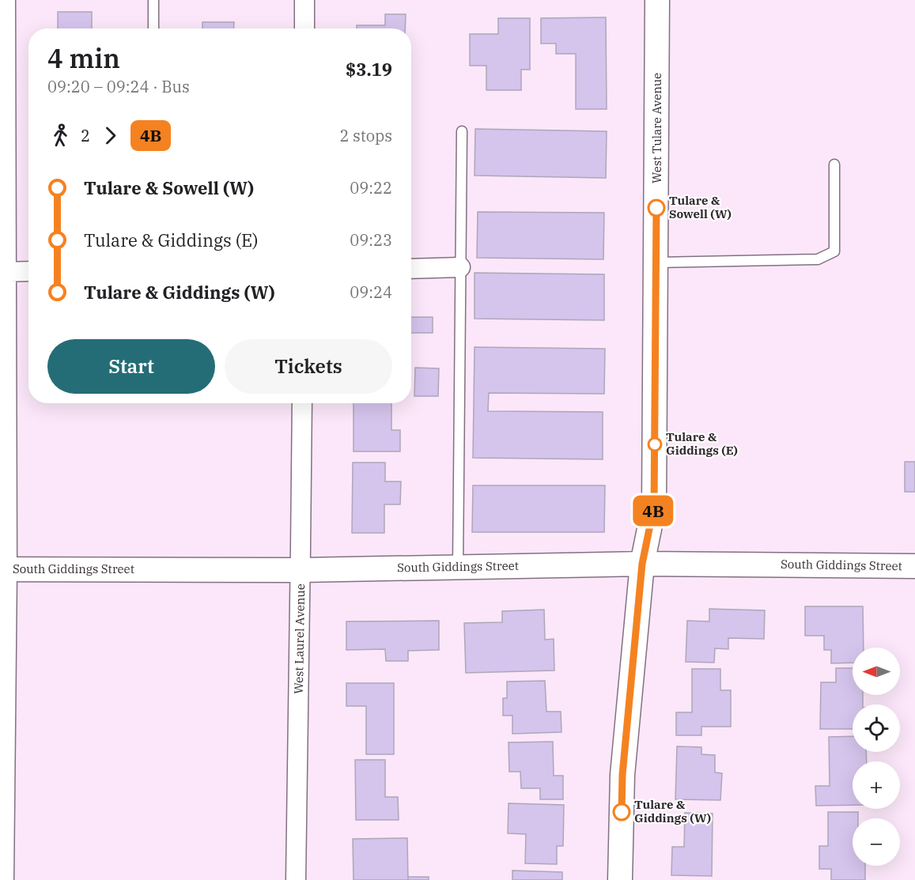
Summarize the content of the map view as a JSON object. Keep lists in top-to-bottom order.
{
  "streets": {
    "street": ["West Tulare Avenue", "South Giddings Street", "West Laurel Avenue"]
  },
  "crossings": [
    ["West Tulare Avenue", "South Giddings Street"],
    ["South Giddings Street", "West Laurel Avenue"]
  ],
  "places": ["Tulare & Sowell (W)", "Tulare & Giddings (E)", "Tulare & Giddings (W)"],
  "lines": ["bus line 4B"],
  "north": "left",
  "page": {
    "on_map": "4B",
    "heading": ["4 min", "09:20 – 09:24 · Bus", "$3.19"],
    "legs": ["2", "4B", "2 stops"],
    "list": [
      {
        "name": "Tulare & Sowell (W)",
        "value": "09:22"
      },
      {
        "name": "Tulare & Giddings (E)",
        "value": "09:23"
      },
      {
        "name": "Tulare & Giddings (W)",
        "value": "09:24"
      }
    ],
    "buttons": ["Start", "Tickets"],
    "map_buttons": ["+", "−"]
  }
}
